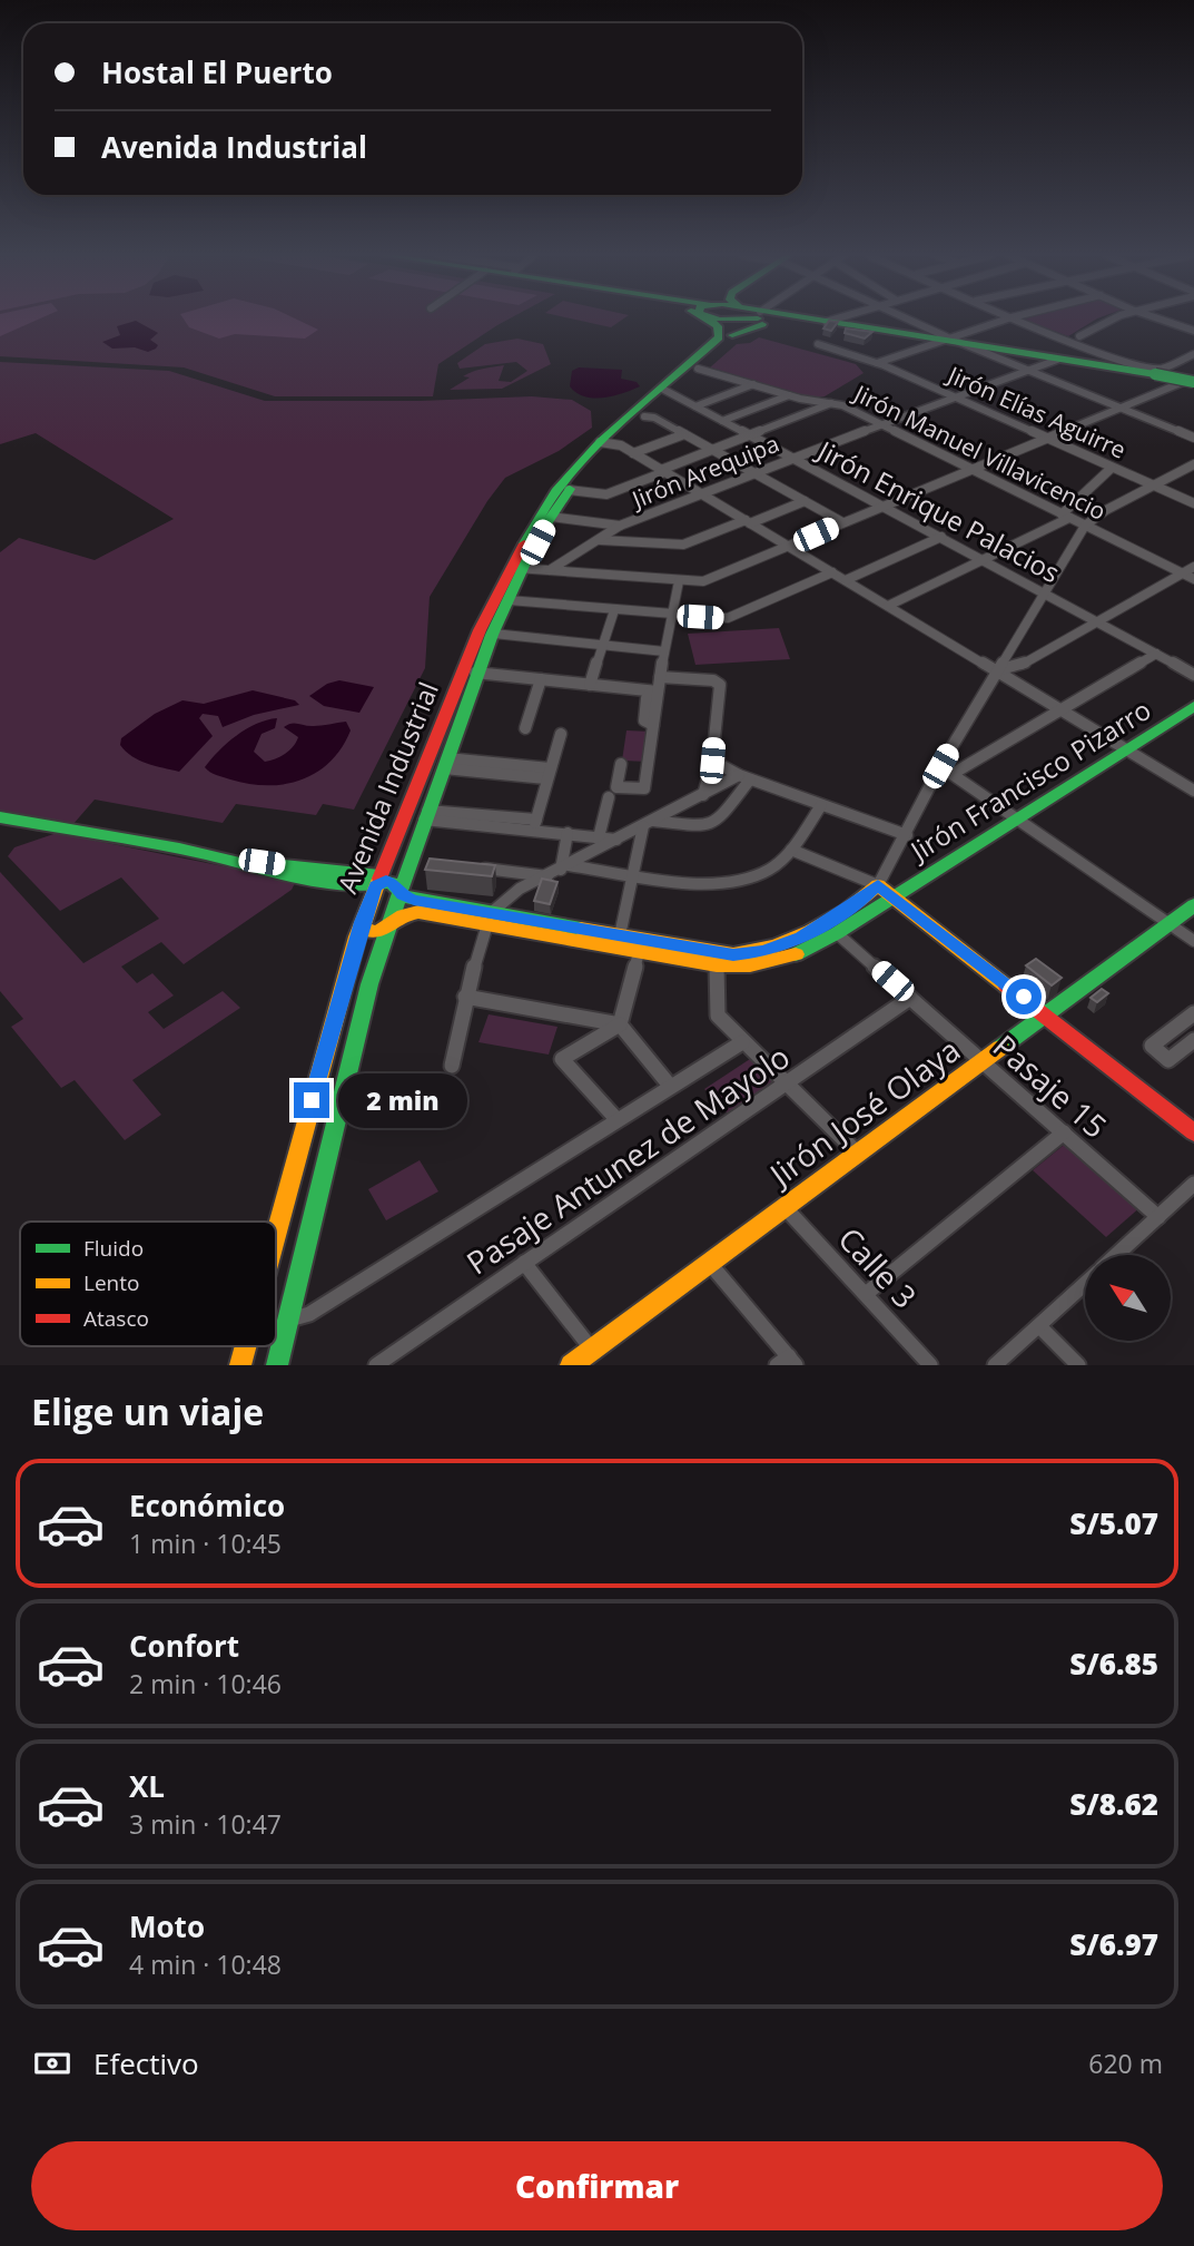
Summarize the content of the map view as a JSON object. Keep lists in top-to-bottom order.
{
  "streets": {
    "main road": ["Jirón Francisco Pizarro", "Avenida Industrial", "Jirón José Olaya"],
    "street": [
      "Jirón Elías Aguirre",
      "Jirón Manuel Villavicencio",
      "Jirón Arequipa",
      "Jirón Enrique Palacios",
      "Pasaje 15",
      "Pasaje Antunez de Mayolo",
      "Calle 3"
    ]
  },
  "crossings": [
    ["Jirón Elías Aguirre", "Jirón Arequipa"],
    ["Jirón Manuel Villavicencio", "Jirón Arequipa"],
    ["Jirón Manuel Villavicencio", "Avenida Industrial"],
    ["Jirón Arequipa", "Jirón Enrique Palacios"],
    ["Jirón Enrique Palacios", "Avenida Industrial"],
    ["Jirón Francisco Pizarro", "Pasaje 15"],
    ["Pasaje 15", "Jirón José Olaya"],
    ["Pasaje 15", "Pasaje Antunez de Mayolo"],
    ["Jirón José Olaya", "Calle 3"]
  ],
  "legend": ["Fluido", "Lento", "Atasco"],
  "north": "top left",
  "page": {
    "banner": ["Hostal El Puerto", "Avenida Industrial"],
    "bubble": "2 min",
    "heading": "Elige un viaje",
    "list": [
      {
        "name": "Económico",
        "note": "1 min · 10:45",
        "value": "S/5.07"
      },
      {
        "name": "Confort",
        "note": "2 min · 10:46",
        "value": "S/6.85"
      },
      {
        "name": "XL",
        "note": "3 min · 10:47",
        "value": "S/8.62"
      },
      {
        "name": "Moto",
        "note": "4 min · 10:48",
        "value": "S/6.97"
      }
    ],
    "pay": ["Efectivo", "620 m"],
    "buttons": "Confirmar"
  }
}
